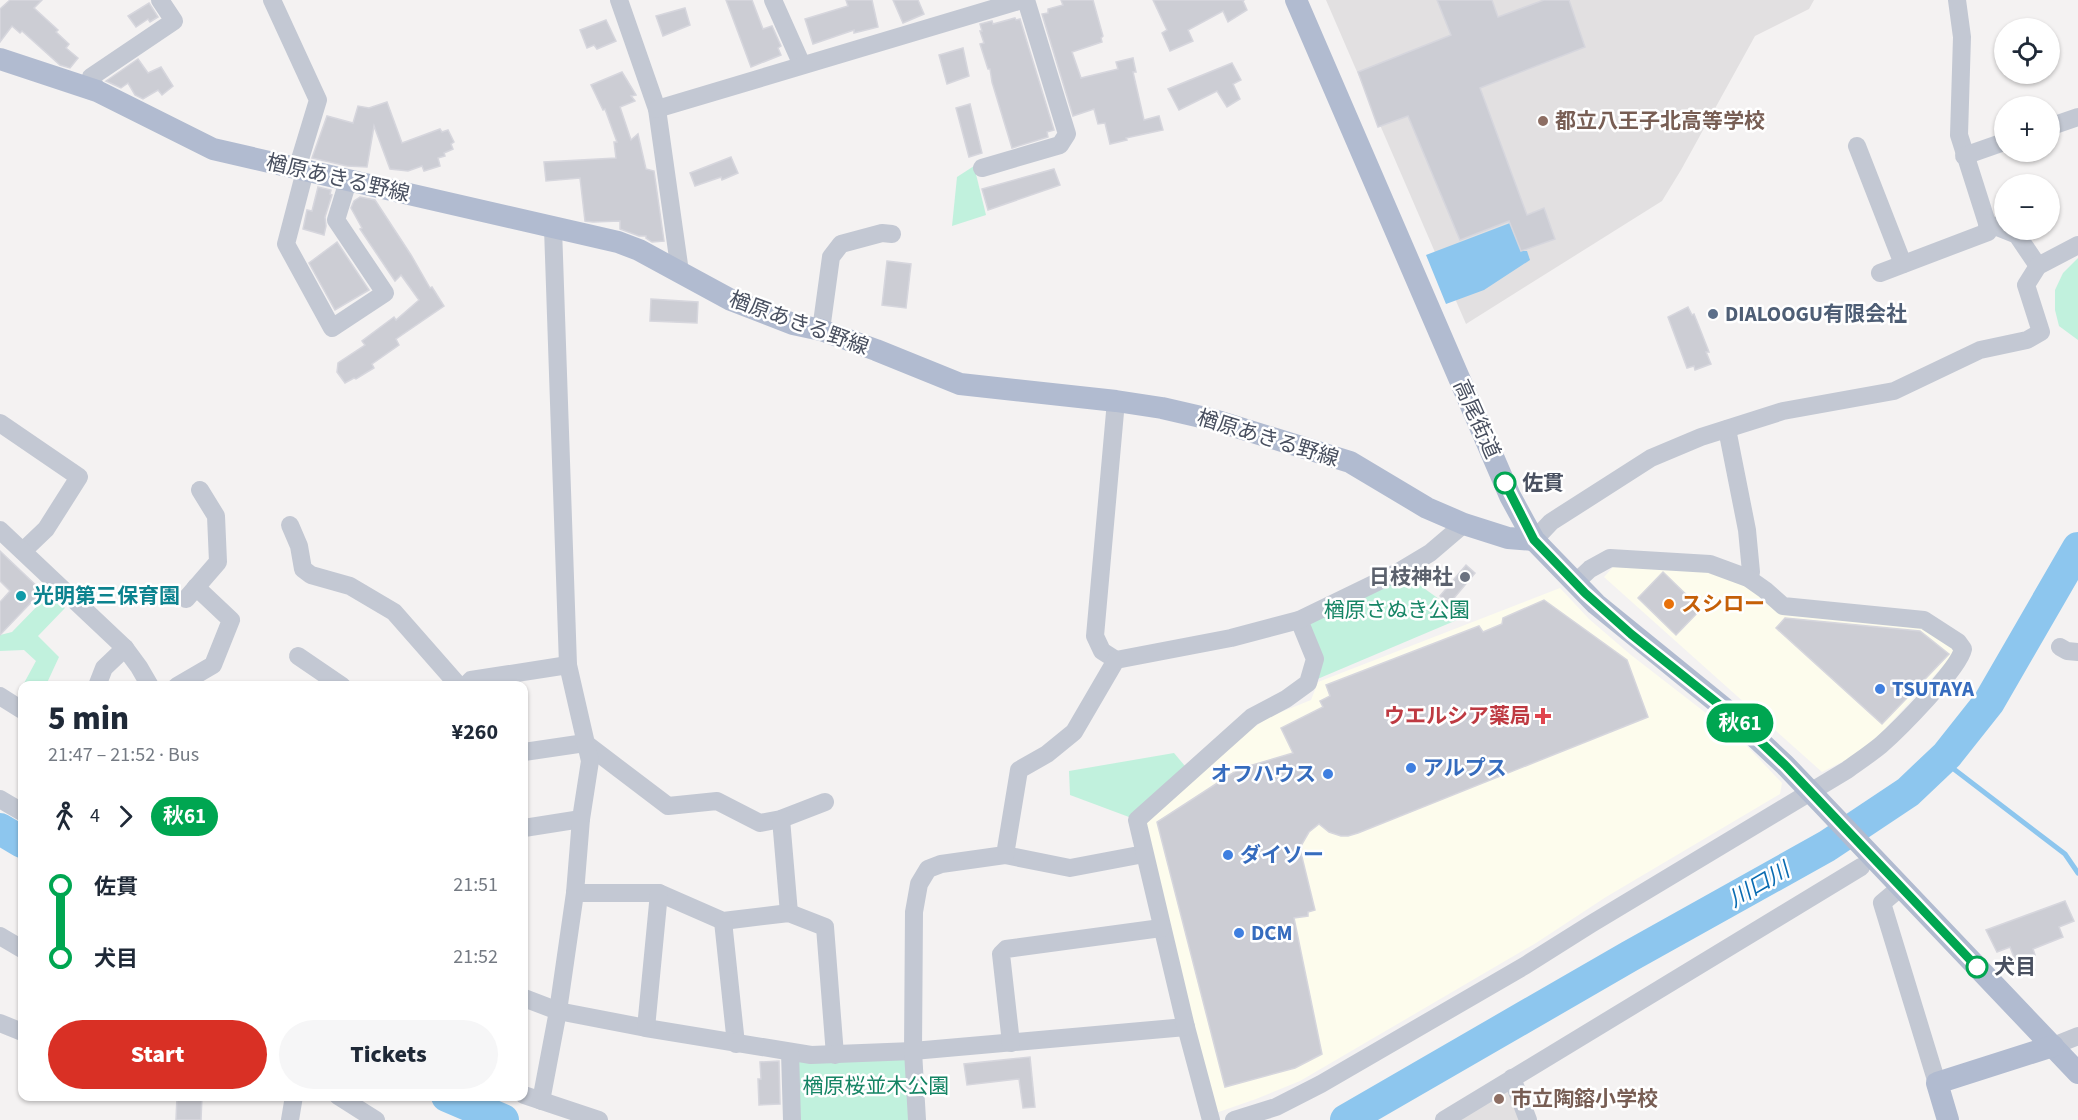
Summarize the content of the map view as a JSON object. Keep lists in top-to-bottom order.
{
  "streets": {
    "main road": ["楢原あきる野線", "高尾街道"]
  },
  "crossings": [
    ["楢原あきる野線", "高尾街道"]
  ],
  "water": ["川口川"],
  "parks": ["楢原さぬき公園", "楢原桜並木公園"],
  "places": {
    "other": [
      "都立八王子北高等学校",
      "DIALOOGU有限会社",
      "佐貫",
      "日枝神社",
      "光明第三保育園",
      "スシロー",
      "TSUTAYA",
      "アルプス",
      "オフハウス",
      "ダイソー",
      "DCM",
      "犬目",
      "市立陶鎔小学校"
    ],
    "health": ["ウエルシア薬局"]
  },
  "lines": ["bus line 秋61"],
  "page": {
    "on_map": "秋61",
    "map_buttons": ["+", "−"],
    "heading": ["5 min", "21:47 – 21:52 · Bus", "¥260"],
    "legs": ["4", "秋61"],
    "list": [
      {
        "name": "佐貫",
        "value": "21:51"
      },
      {
        "name": "犬目",
        "value": "21:52"
      }
    ],
    "buttons": ["Start", "Tickets"]
  }
}
